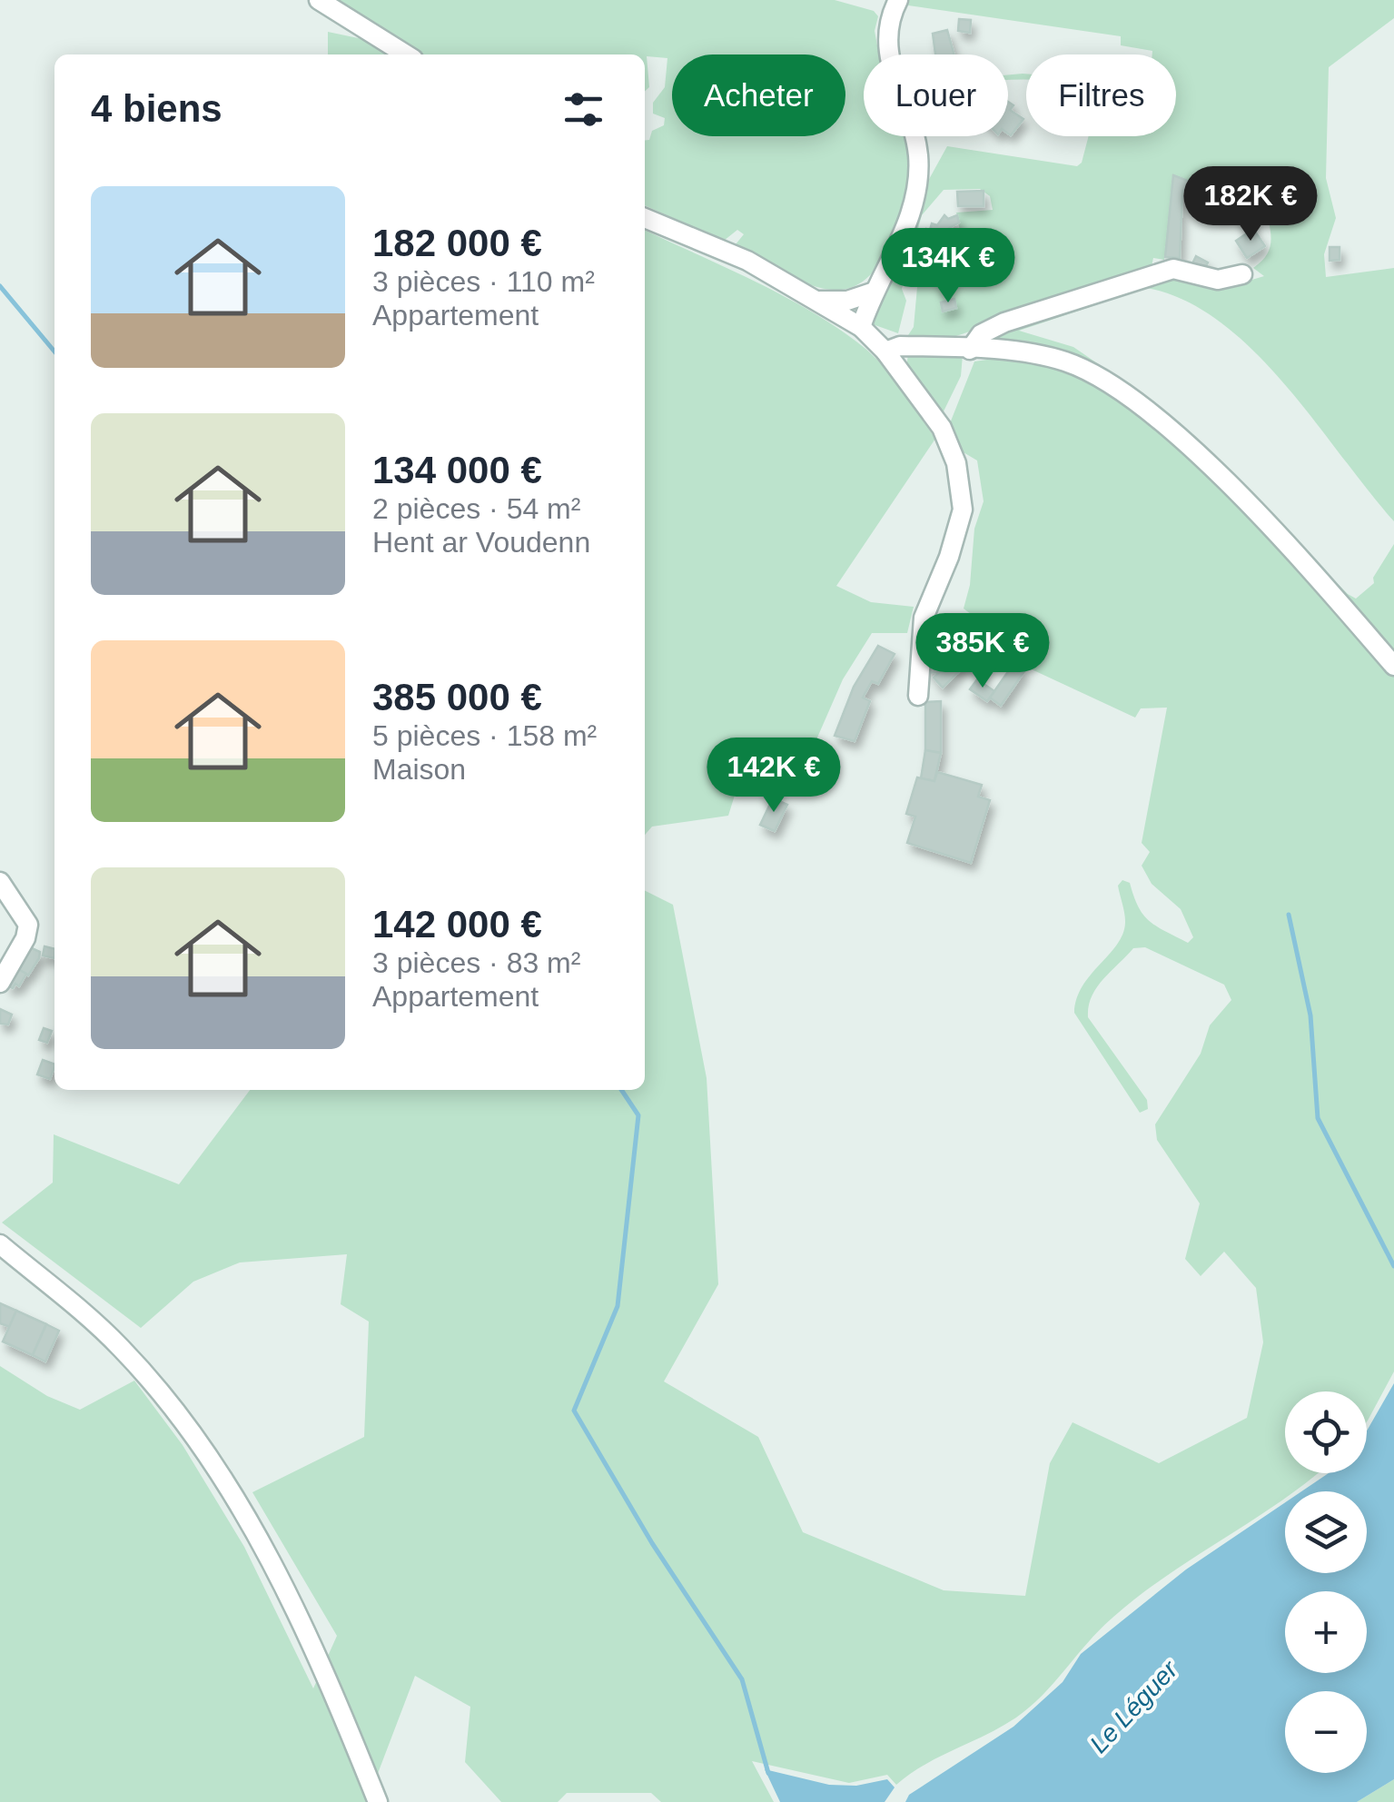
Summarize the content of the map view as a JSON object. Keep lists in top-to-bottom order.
{
  "water": ["Le Léguer"],
  "page": {
    "chip": ["Acheter", "Louer", "Filtres"],
    "heading": "4 biens",
    "list": [
      {
        "name": "182 000 €",
        "note": "3 pièces · 110 m² · Appartement"
      },
      {
        "name": "134 000 €",
        "note": "2 pièces · 54 m² · Hent ar Voudenn"
      },
      {
        "name": "385 000 €",
        "note": "5 pièces · 158 m² · Maison"
      },
      {
        "name": "142 000 €",
        "note": "3 pièces · 83 m² · Appartement"
      }
    ],
    "price": [
      "182K €",
      "134K €",
      "385K €",
      "142K €"
    ],
    "map_buttons": ["+", "−"]
  }
}
